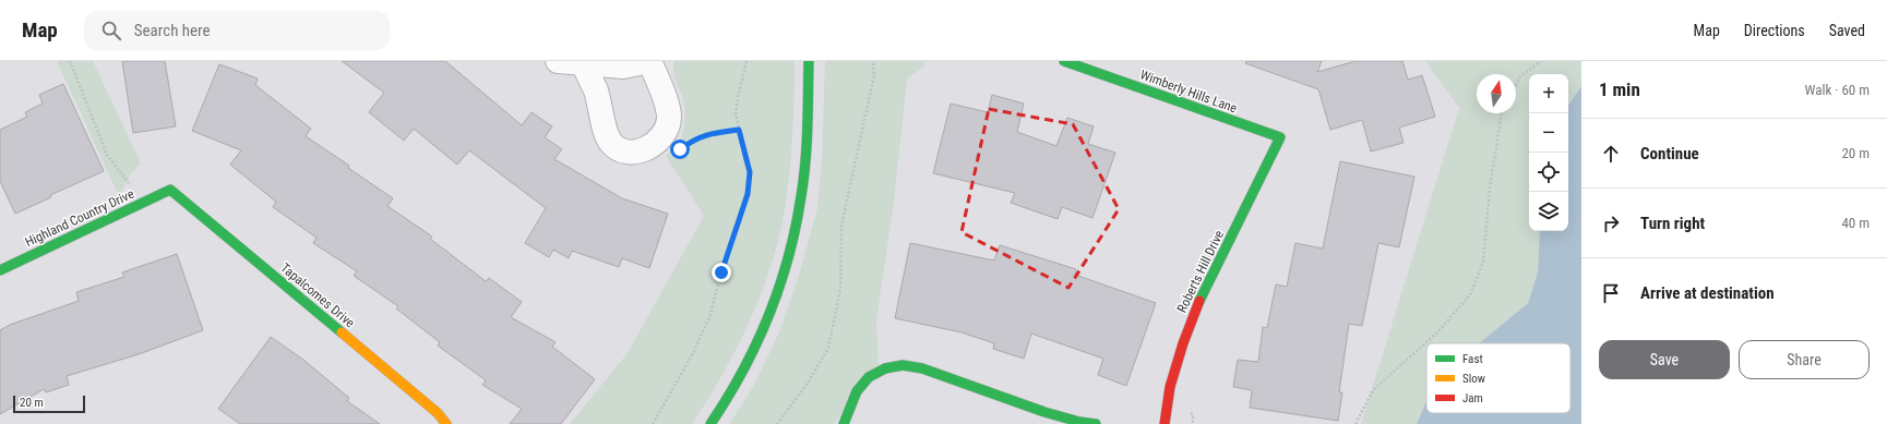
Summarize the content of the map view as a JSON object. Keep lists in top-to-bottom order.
{
  "streets": {
    "street": [
      "Wimberly Hills Lane",
      "Highland Country Drive",
      "Roberts Hill Drive",
      "Tapalcomes Drive"
    ]
  },
  "crossings": [
    ["Wimberly Hills Lane", "Roberts Hill Drive"],
    ["Highland Country Drive", "Tapalcomes Drive"]
  ],
  "legend": ["Fast", "Slow", "Jam"],
  "scale_bar": "20 m",
  "north": "top",
  "page": {
    "header": "Map",
    "search": "Search here",
    "nav": ["Map", "Directions", "Saved"],
    "heading": ["1 min", "Walk · 60 m"],
    "map_buttons": ["+", "−"],
    "list": [
      ["Continue", "20 m"],
      ["Turn right", "40 m"],
      "Arrive at destination"
    ],
    "buttons": ["Save", "Share"],
    "scale": "20 m"
  }
}
